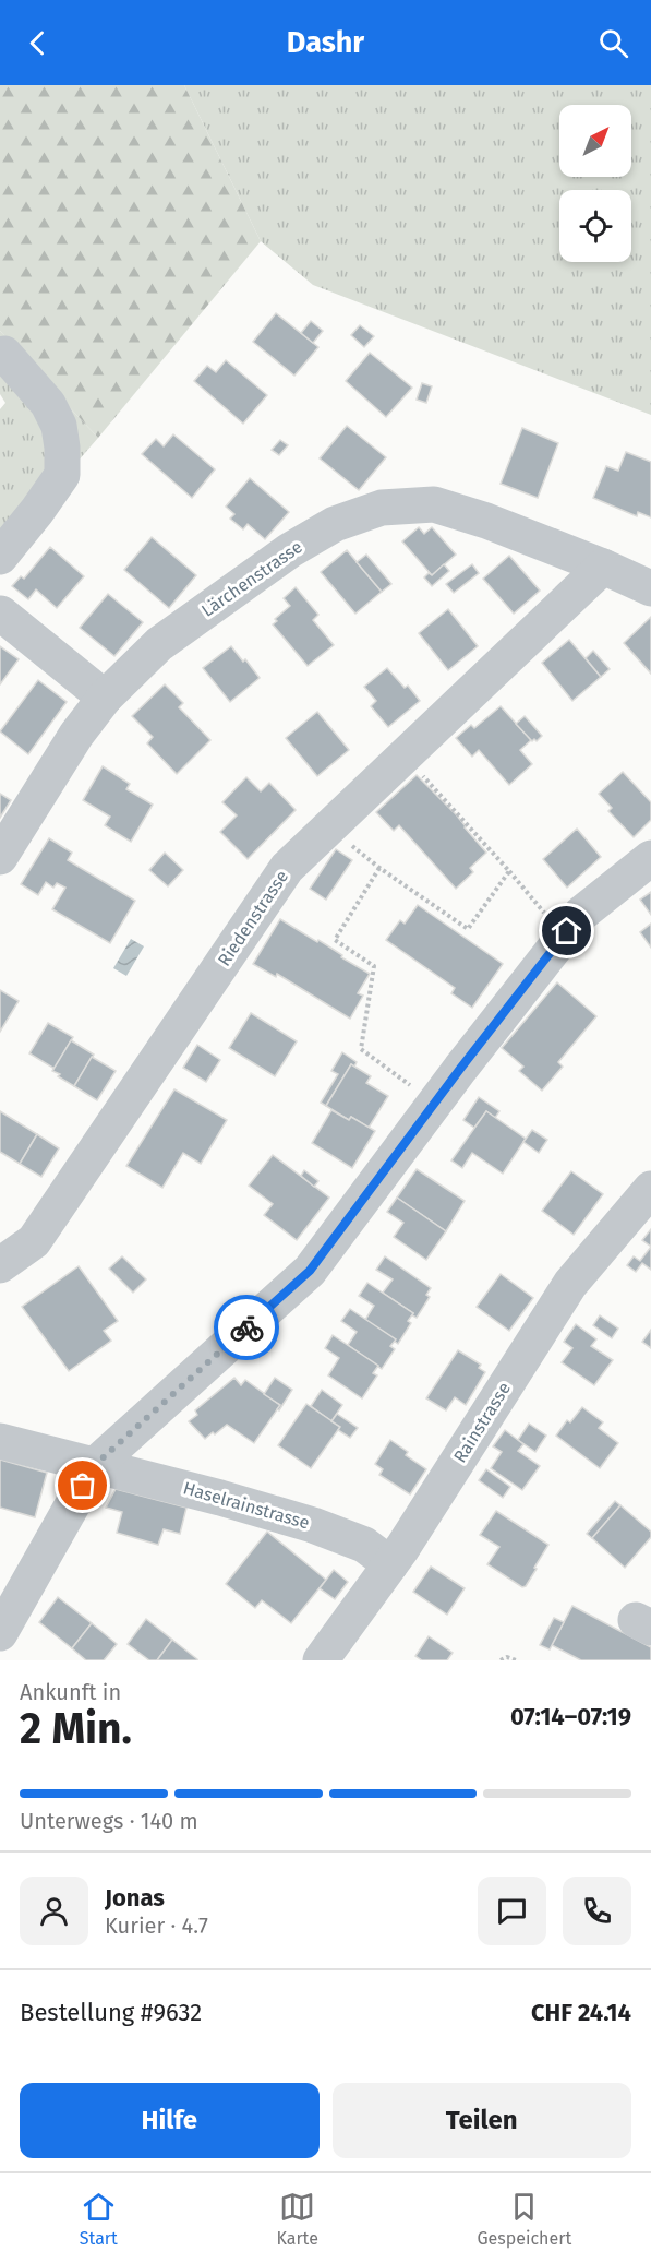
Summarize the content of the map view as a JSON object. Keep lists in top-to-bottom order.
{
  "streets": {
    "street": [
      "Lärchenstrasse",
      "Riedenstrasse",
      "Rainstrasse",
      "Haselrainstrasse"
    ]
  },
  "crossings": [
    ["Lärchenstrasse", "Riedenstrasse"],
    ["Rainstrasse", "Haselrainstrasse"]
  ],
  "north": "top right",
  "page": {
    "header": "Dashr",
    "heading": ["2 Min.", "Ankunft in", "07:14–07:19"],
    "panel": [
      "Jonas",
      "Kurier · 4.7",
      "Bestellung #9632",
      "CHF 24.14"
    ],
    "bar": "Unterwegs · 140 m",
    "buttons": ["Hilfe", "Teilen"],
    "tabs": ["Start", "Karte", "Gespeichert"]
  }
}
